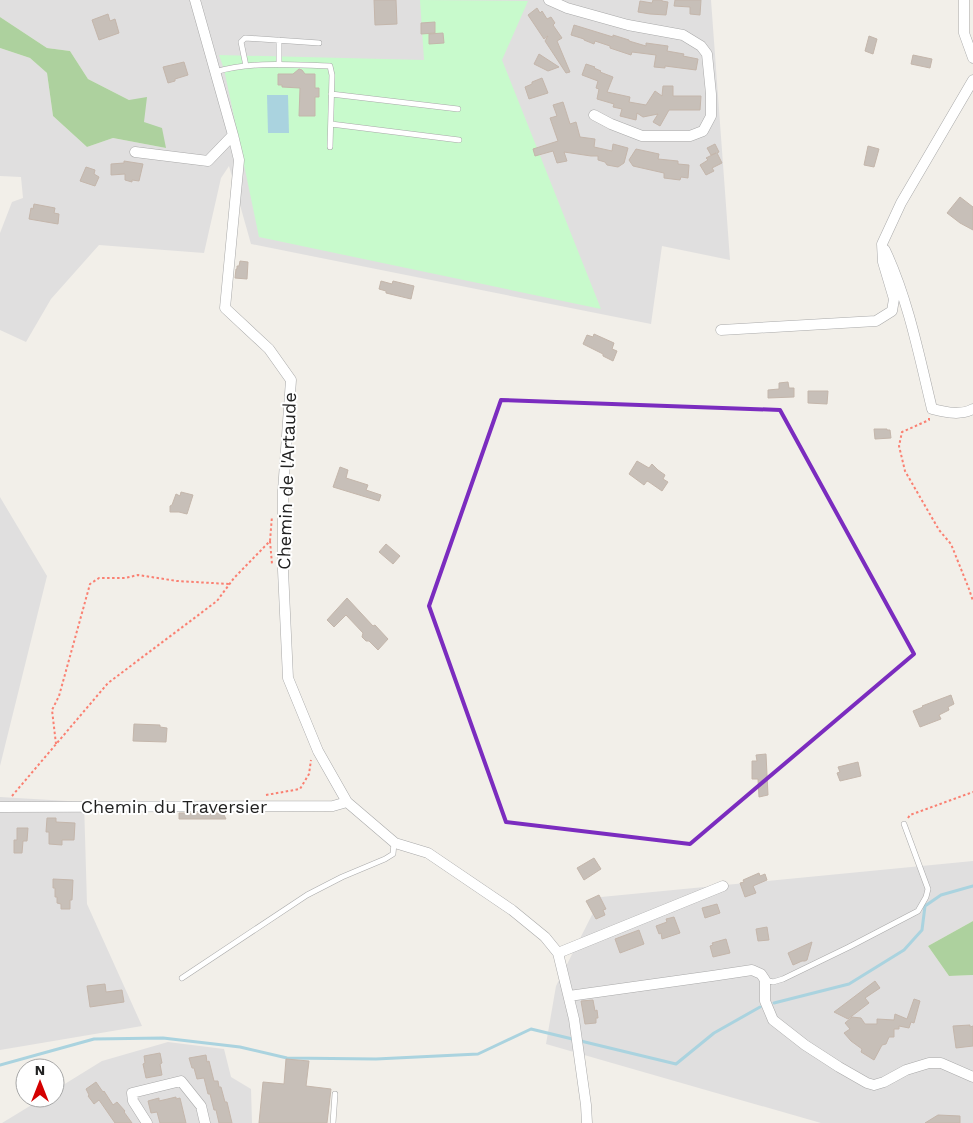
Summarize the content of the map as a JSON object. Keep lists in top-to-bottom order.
{
  "streets": {
    "street": ["Chemin de l'Artaude", "Chemin du Traversier"]
  },
  "crossings": [
    ["Chemin de l'Artaude", "Chemin du Traversier"]
  ],
  "north": "top"
}
